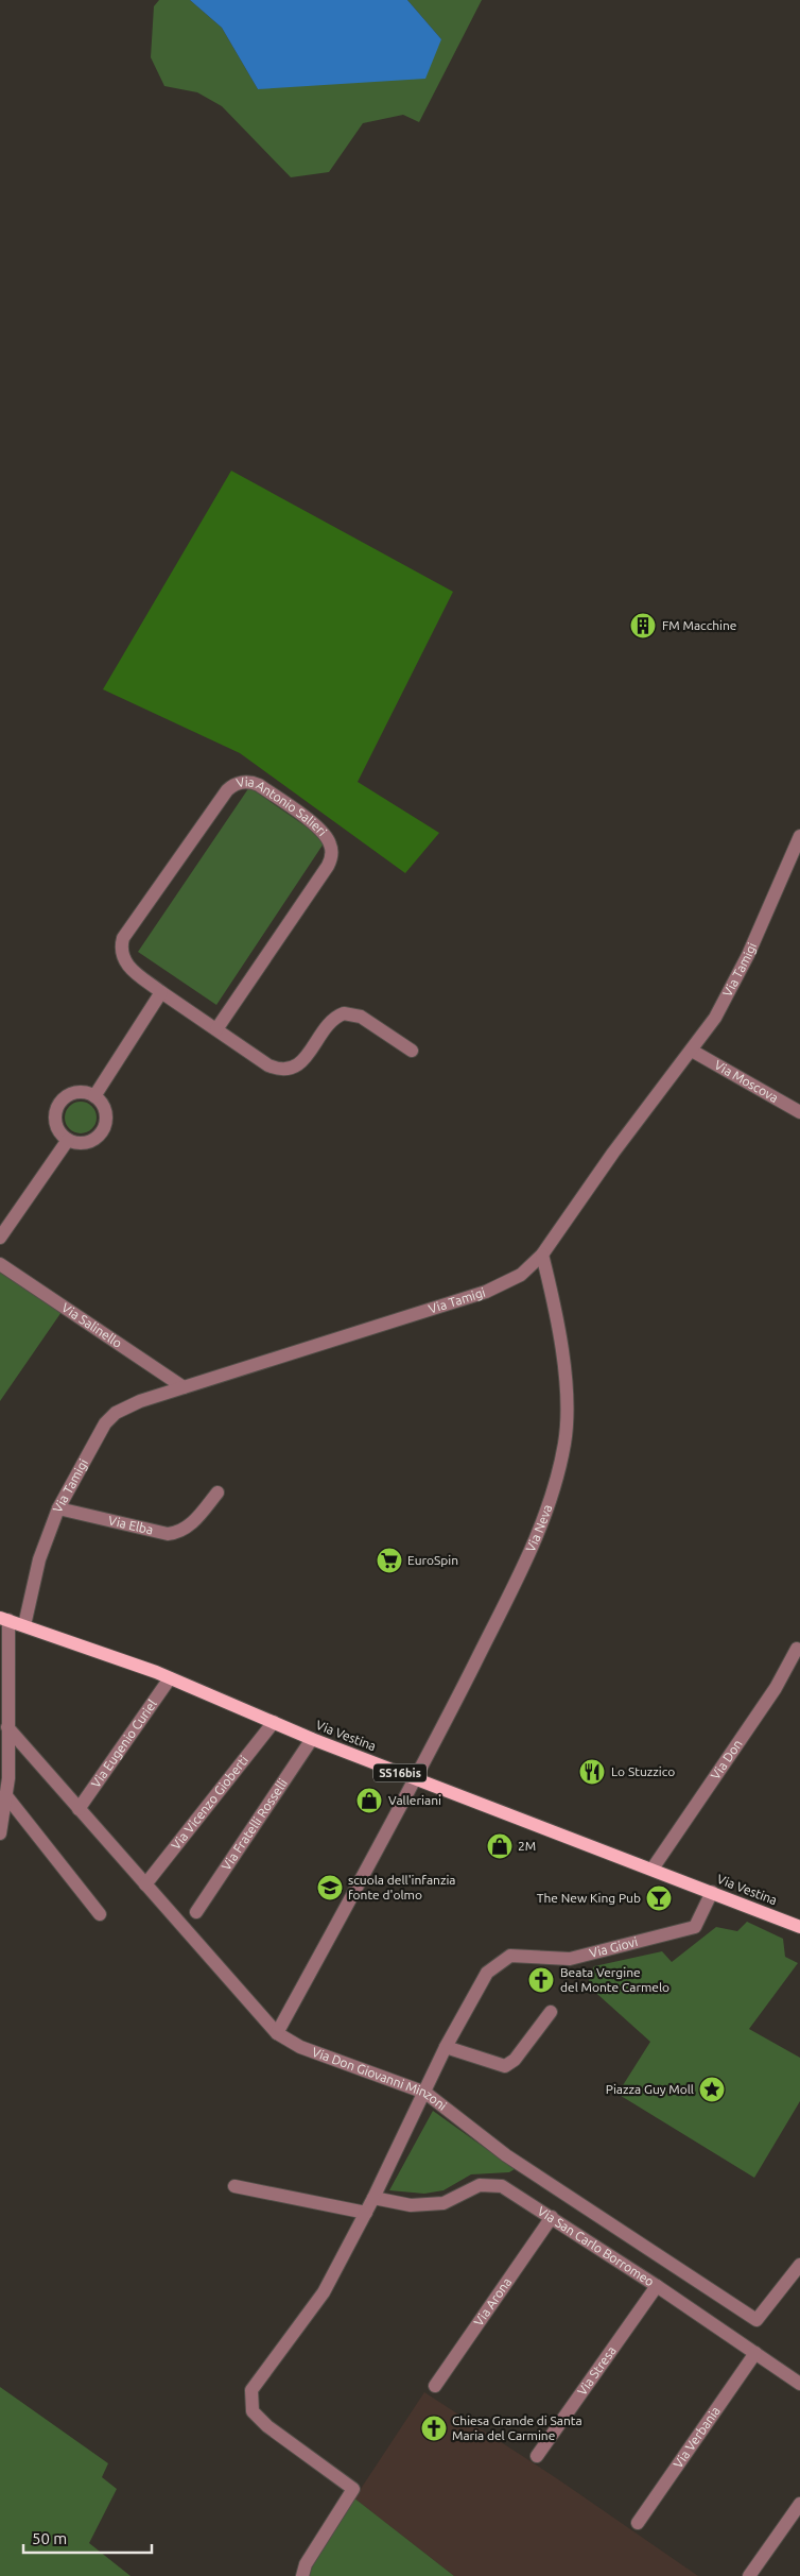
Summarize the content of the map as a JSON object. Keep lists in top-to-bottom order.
{
  "streets": {
    "main road": ["Via Vestina", "SS16bis"],
    "street": [
      "Via Antonio Salieri",
      "Via Tamigi",
      "Via Moscova",
      "Via Salinello",
      "Via Elba",
      "Via Neva",
      "Via Eugenio Curiel",
      "Via Don",
      "Via Vicenzo Gioberti",
      "Via Fratelli Rosselli",
      "Via Giovi",
      "Via Don Giovanni Minzoni",
      "Via San Carlo Borromeo",
      "Via Arona",
      "Via Stresa",
      "Via Verbania"
    ]
  },
  "crossings": [
    ["Via Tamigi", "Via Moscova"],
    ["Via Tamigi", "Via Salinello"],
    ["Via Tamigi", "Via Elba"],
    ["Via Tamigi", "Via Neva"],
    ["Via Tamigi", "Via Vestina"],
    ["Via Neva", "Via Vestina"],
    ["Via Neva", "Via Don Giovanni Minzoni"],
    ["Via Vestina", "Via Eugenio Curiel"],
    ["Via Vestina", "Via Don"],
    ["Via Vestina", "Via Vicenzo Gioberti"],
    ["Via Vestina", "Via Fratelli Rosselli"],
    ["Via Vestina", "Via Giovi"],
    ["Via Eugenio Curiel", "Via Don Giovanni Minzoni"],
    ["Via Vicenzo Gioberti", "Via Don Giovanni Minzoni"],
    ["Via Giovi", "Via Don Giovanni Minzoni"],
    ["Via Giovi", "Via San Carlo Borromeo"],
    ["Via San Carlo Borromeo", "Via Arona"],
    ["Via San Carlo Borromeo", "Via Stresa"],
    ["Via San Carlo Borromeo", "Via Verbania"]
  ],
  "places": {
    "building": ["FM Macchine"],
    "supermarket": ["EuroSpin"],
    "restaurant": ["Lo Stuzzico"],
    "shop": ["Valleriani", "2M"],
    "school or university": ["scuola dell'infanzia fonte d'olmo"],
    "bar": ["The New King Pub"],
    "church": ["Beata Vergine del Monte Carmelo", "Chiesa Grande di Santa Maria del Carmine"],
    "place": ["Piazza Guy Moll"]
  },
  "scale_bar": "50 m"
}
